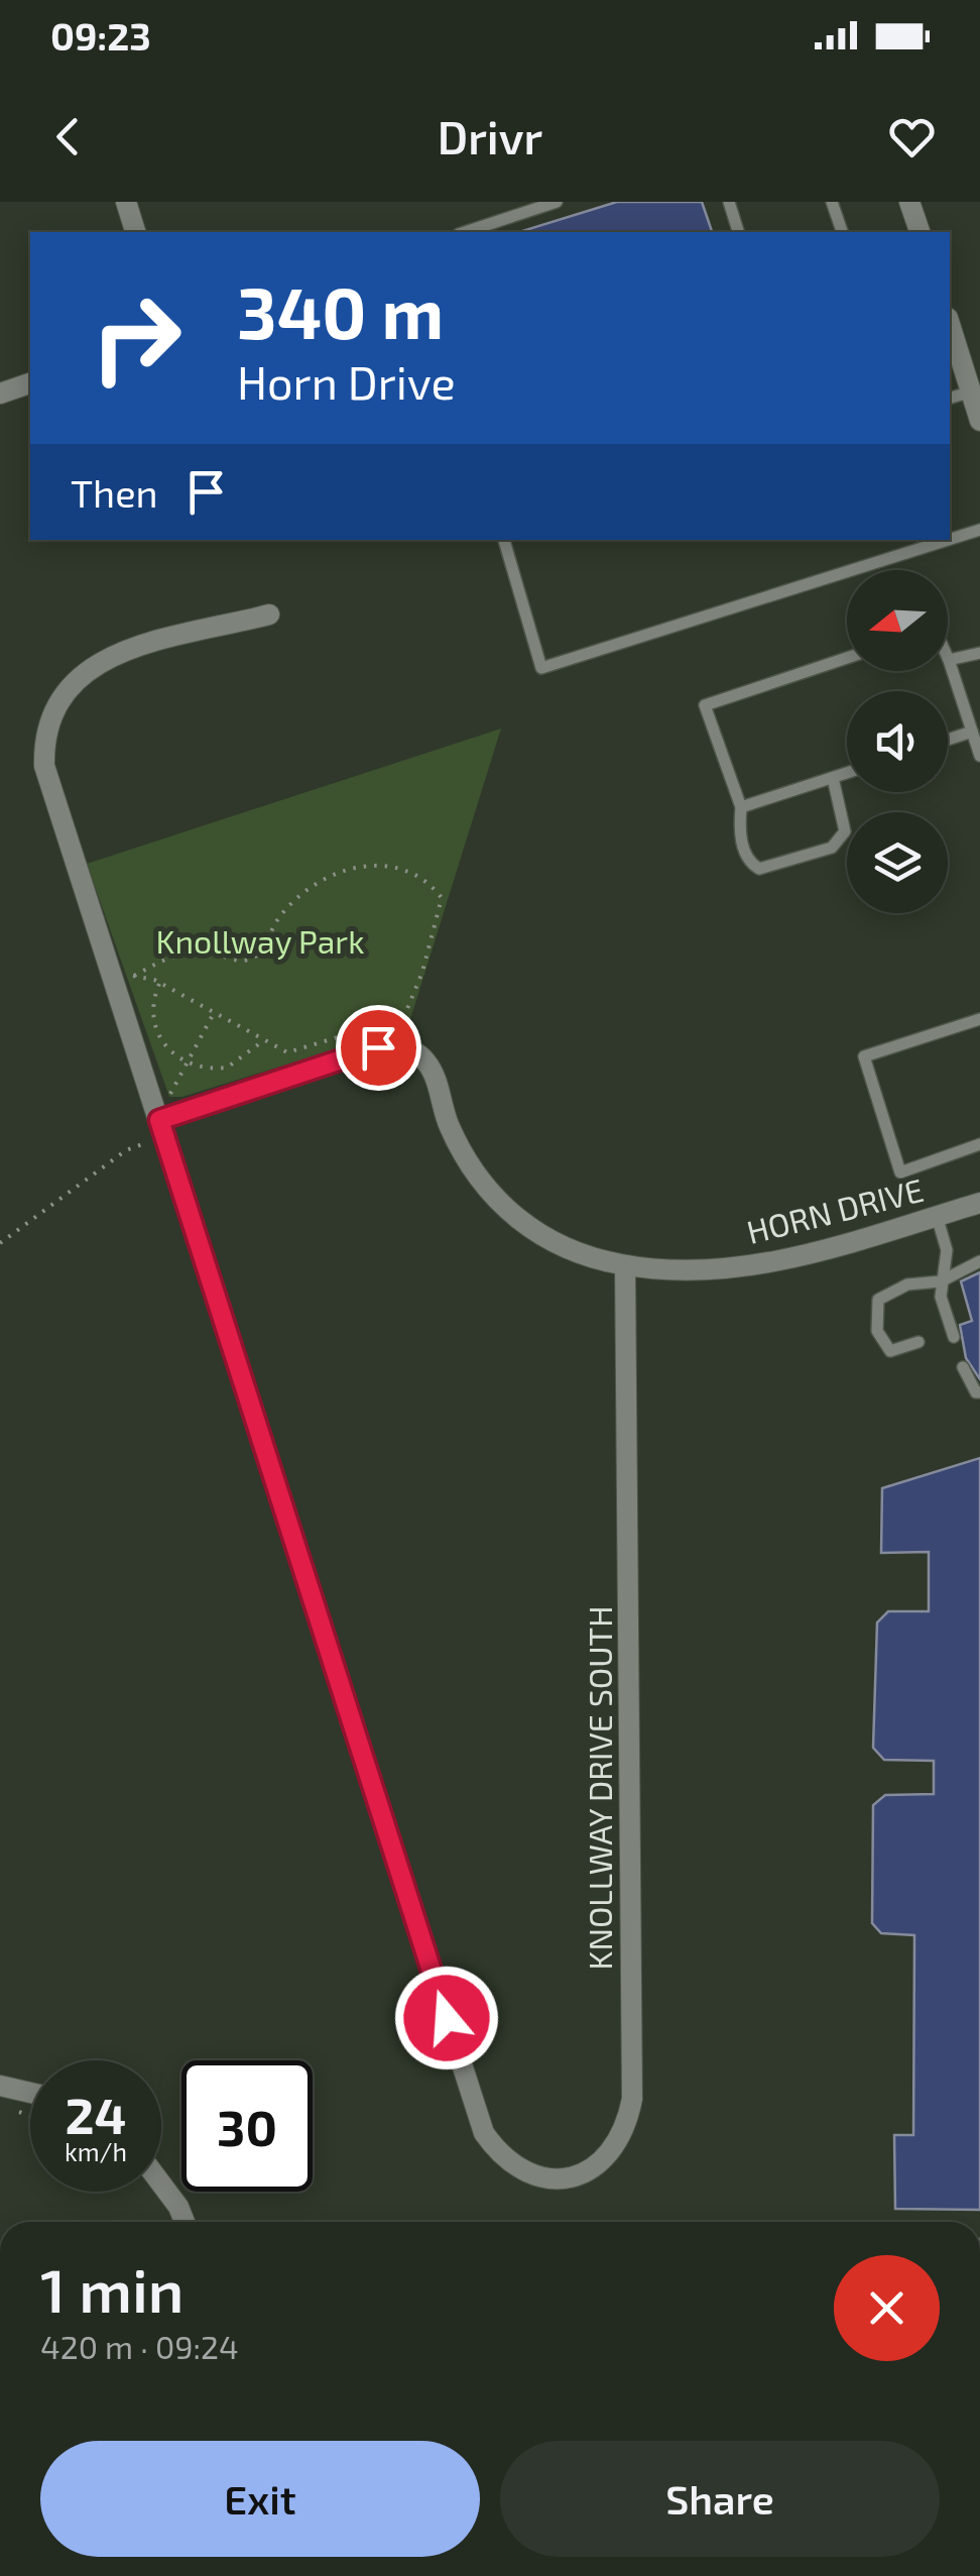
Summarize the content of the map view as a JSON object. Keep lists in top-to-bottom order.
{
  "streets": {
    "street": ["HORN DRIVE", "KNOLLWAY DRIVE SOUTH"]
  },
  "crossings": [
    ["HORN DRIVE", "KNOLLWAY DRIVE SOUTH"]
  ],
  "parks": ["Knollway Park"],
  "north": "left",
  "page": {
    "status": "09:23",
    "header": "Drivr",
    "turn": ["340 m", "Horn Drive"],
    "then": "Then",
    "speed": "24 km/h",
    "limit": "30",
    "heading": ["1 min", "420 m · 09:24"],
    "buttons": ["Exit", "Share"]
  }
}
